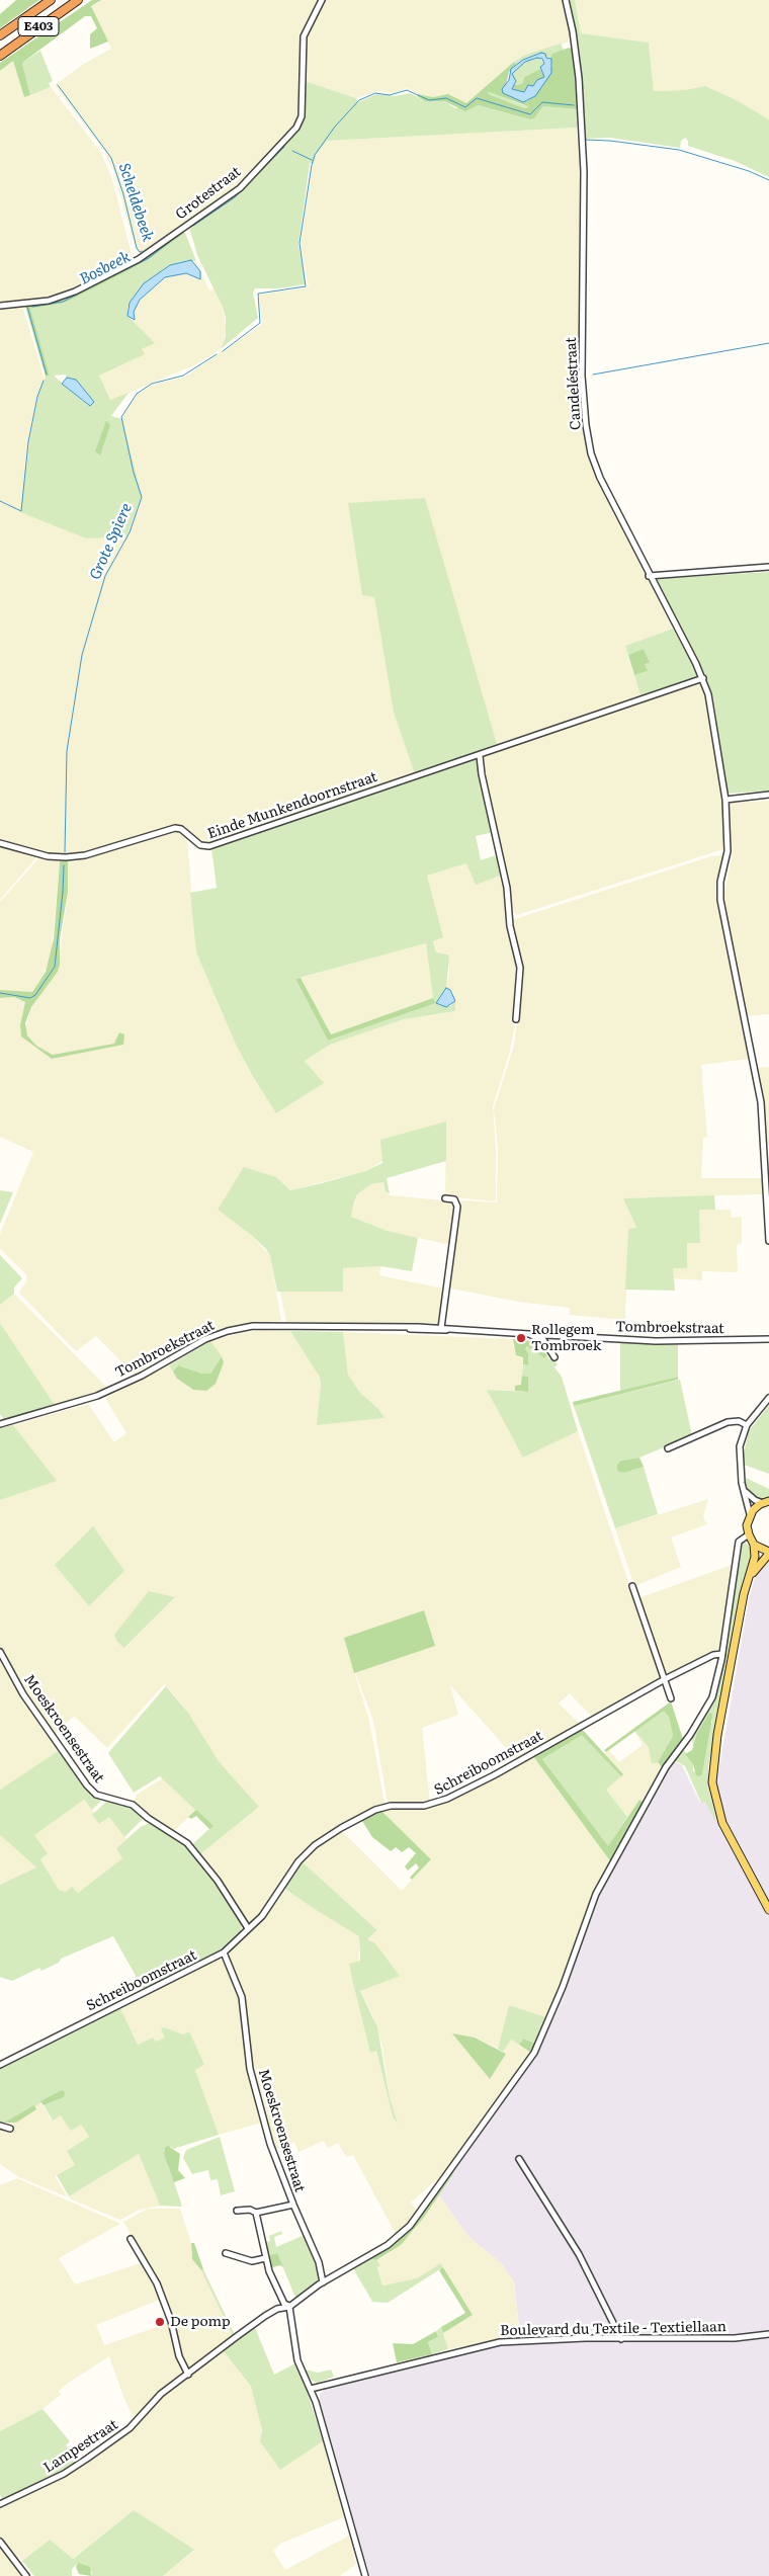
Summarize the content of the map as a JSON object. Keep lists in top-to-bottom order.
{
  "streets": {
    "highway": ["E403"],
    "street": [
      "Grotestraat",
      "Candeléstraat",
      "Einde Munkendoornstraat",
      "Tombroekstraat",
      "Moeskroensestraat",
      "Schreiboomstraat",
      "Boulevard du Textile - Textiellaan",
      "Lampestraat"
    ]
  },
  "crossings": [
    ["Candeléstraat", "Einde Munkendoornstraat"],
    ["Moeskroensestraat", "Schreiboomstraat"],
    ["Moeskroensestraat", "Lampestraat"],
    ["Schreiboomstraat", "Lampestraat"]
  ],
  "water": ["Scheldebeek", "Bosbeek", "Grote Spiere"],
  "places": ["Rollegem Tombroek", "De pomp"]
}
